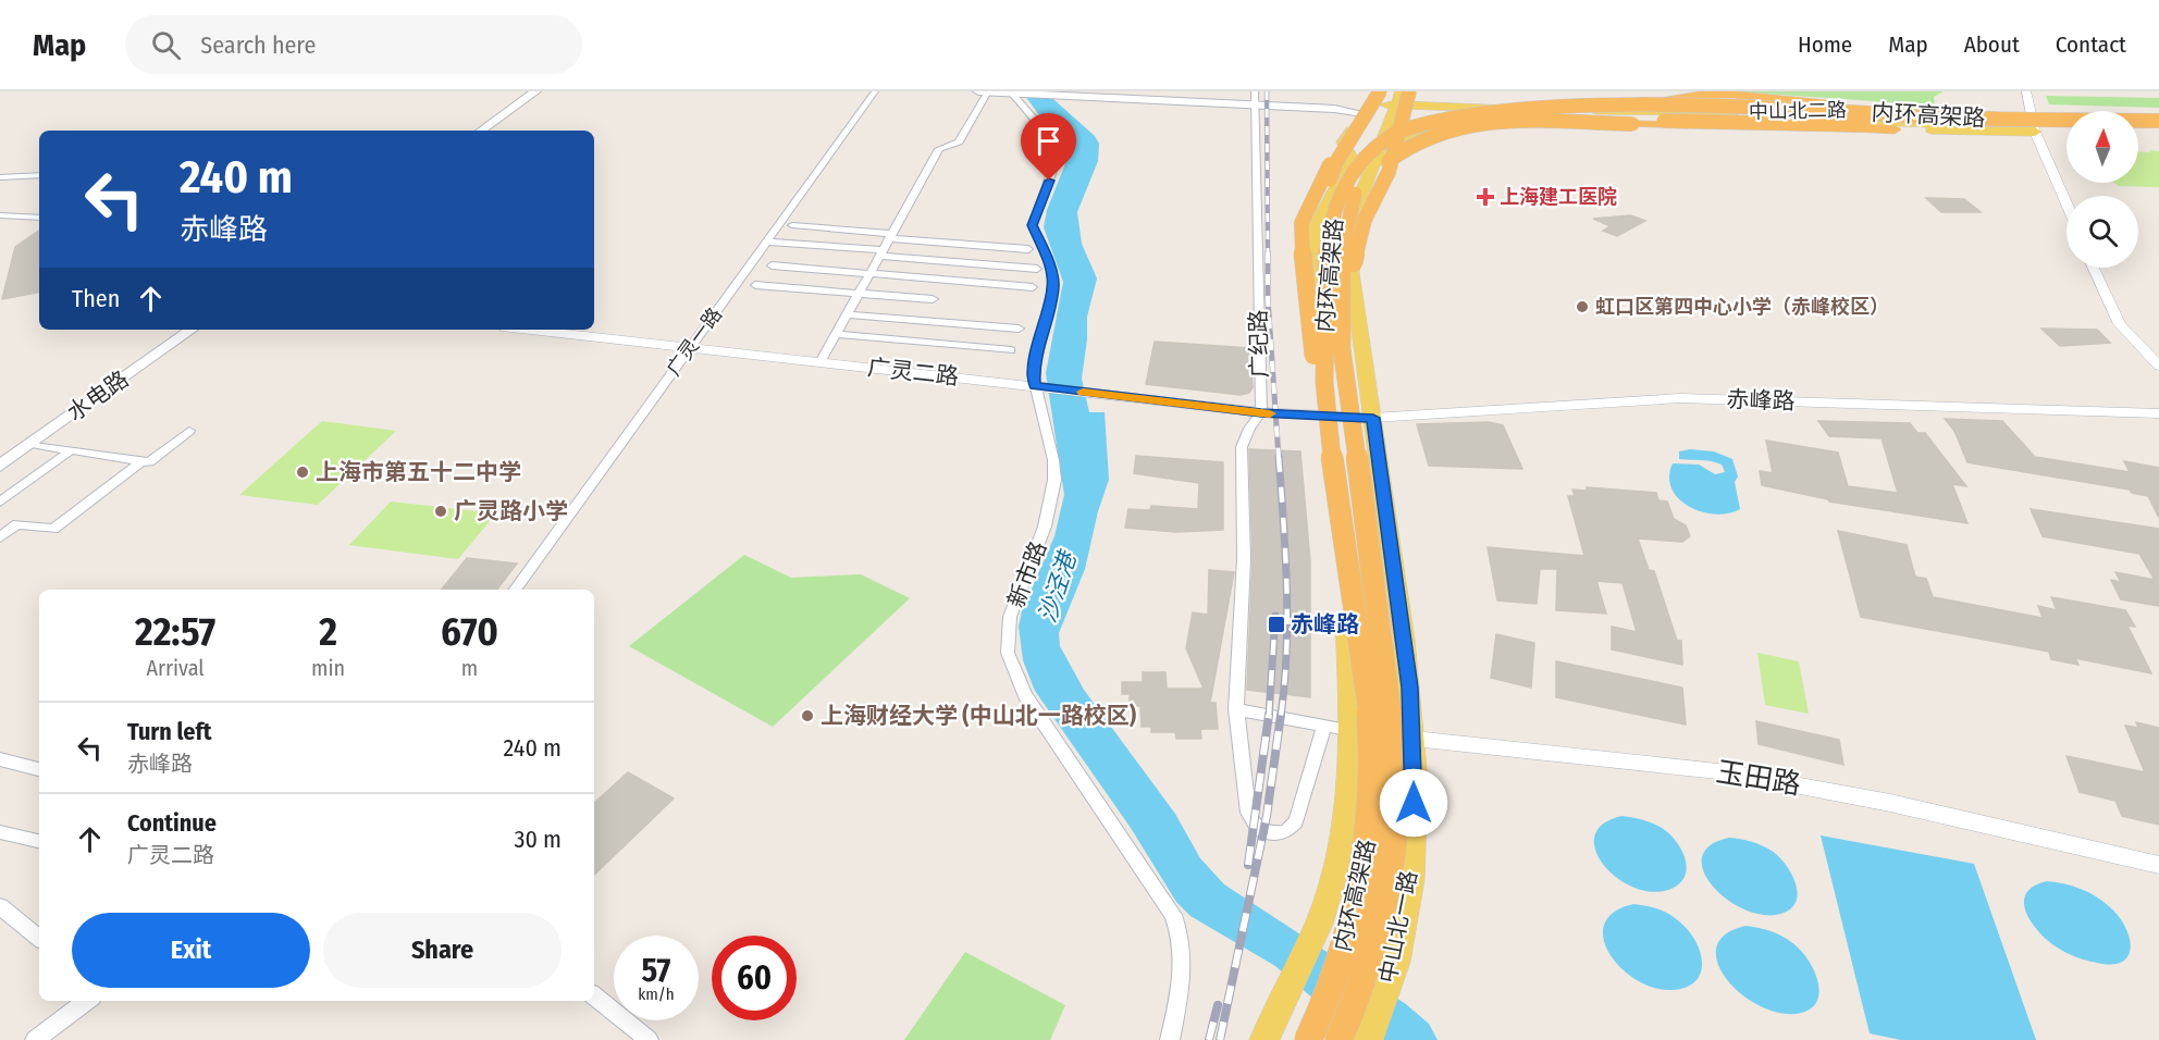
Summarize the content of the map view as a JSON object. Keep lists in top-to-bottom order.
{
  "streets": {
    "highway": ["内环高架路"],
    "main road": ["中山北二路", "水电路", "中山北一路"],
    "street": [
      "广灵一路",
      "广纪路",
      "广灵二路",
      "赤峰路",
      "新市路",
      "玉田路"
    ]
  },
  "crossings": [
    ["中山北二路", "内环高架路"],
    ["中山北二路", "中山北一路"],
    ["内环高架路", "中山北一路"],
    ["广灵一路", "广灵二路"],
    ["广纪路", "广灵二路"],
    ["广灵二路", "赤峰路"],
    ["广灵二路", "新市路"],
    ["赤峰路", "中山北一路"],
    ["玉田路", "中山北一路"]
  ],
  "water": ["沙泾港"],
  "places": {
    "health": ["上海建工医院"],
    "other": [
      "虹口区第四中心小学（赤峰校区）",
      "上海市第五十二中学",
      "广灵路小学",
      "上海财经大学 (中山北一路校区)"
    ],
    "transit": ["赤峰路"]
  },
  "north": "top",
  "page": {
    "header": "Map",
    "search": "Search here",
    "nav": [
      "Home",
      "Map",
      "About",
      "Contact"
    ],
    "turn": ["240 m", "赤峰路"],
    "then": "Then",
    "eta": [
      "22:57",
      "Arrival",
      "2",
      "min",
      "670",
      "m"
    ],
    "list": [
      {
        "name": "Turn left",
        "note": "赤峰路",
        "value": "240 m"
      },
      {
        "name": "Continue",
        "note": "广灵二路",
        "value": "30 m"
      }
    ],
    "buttons": ["Exit", "Share"],
    "speed": "57 km/h",
    "limit": "60"
  }
}
